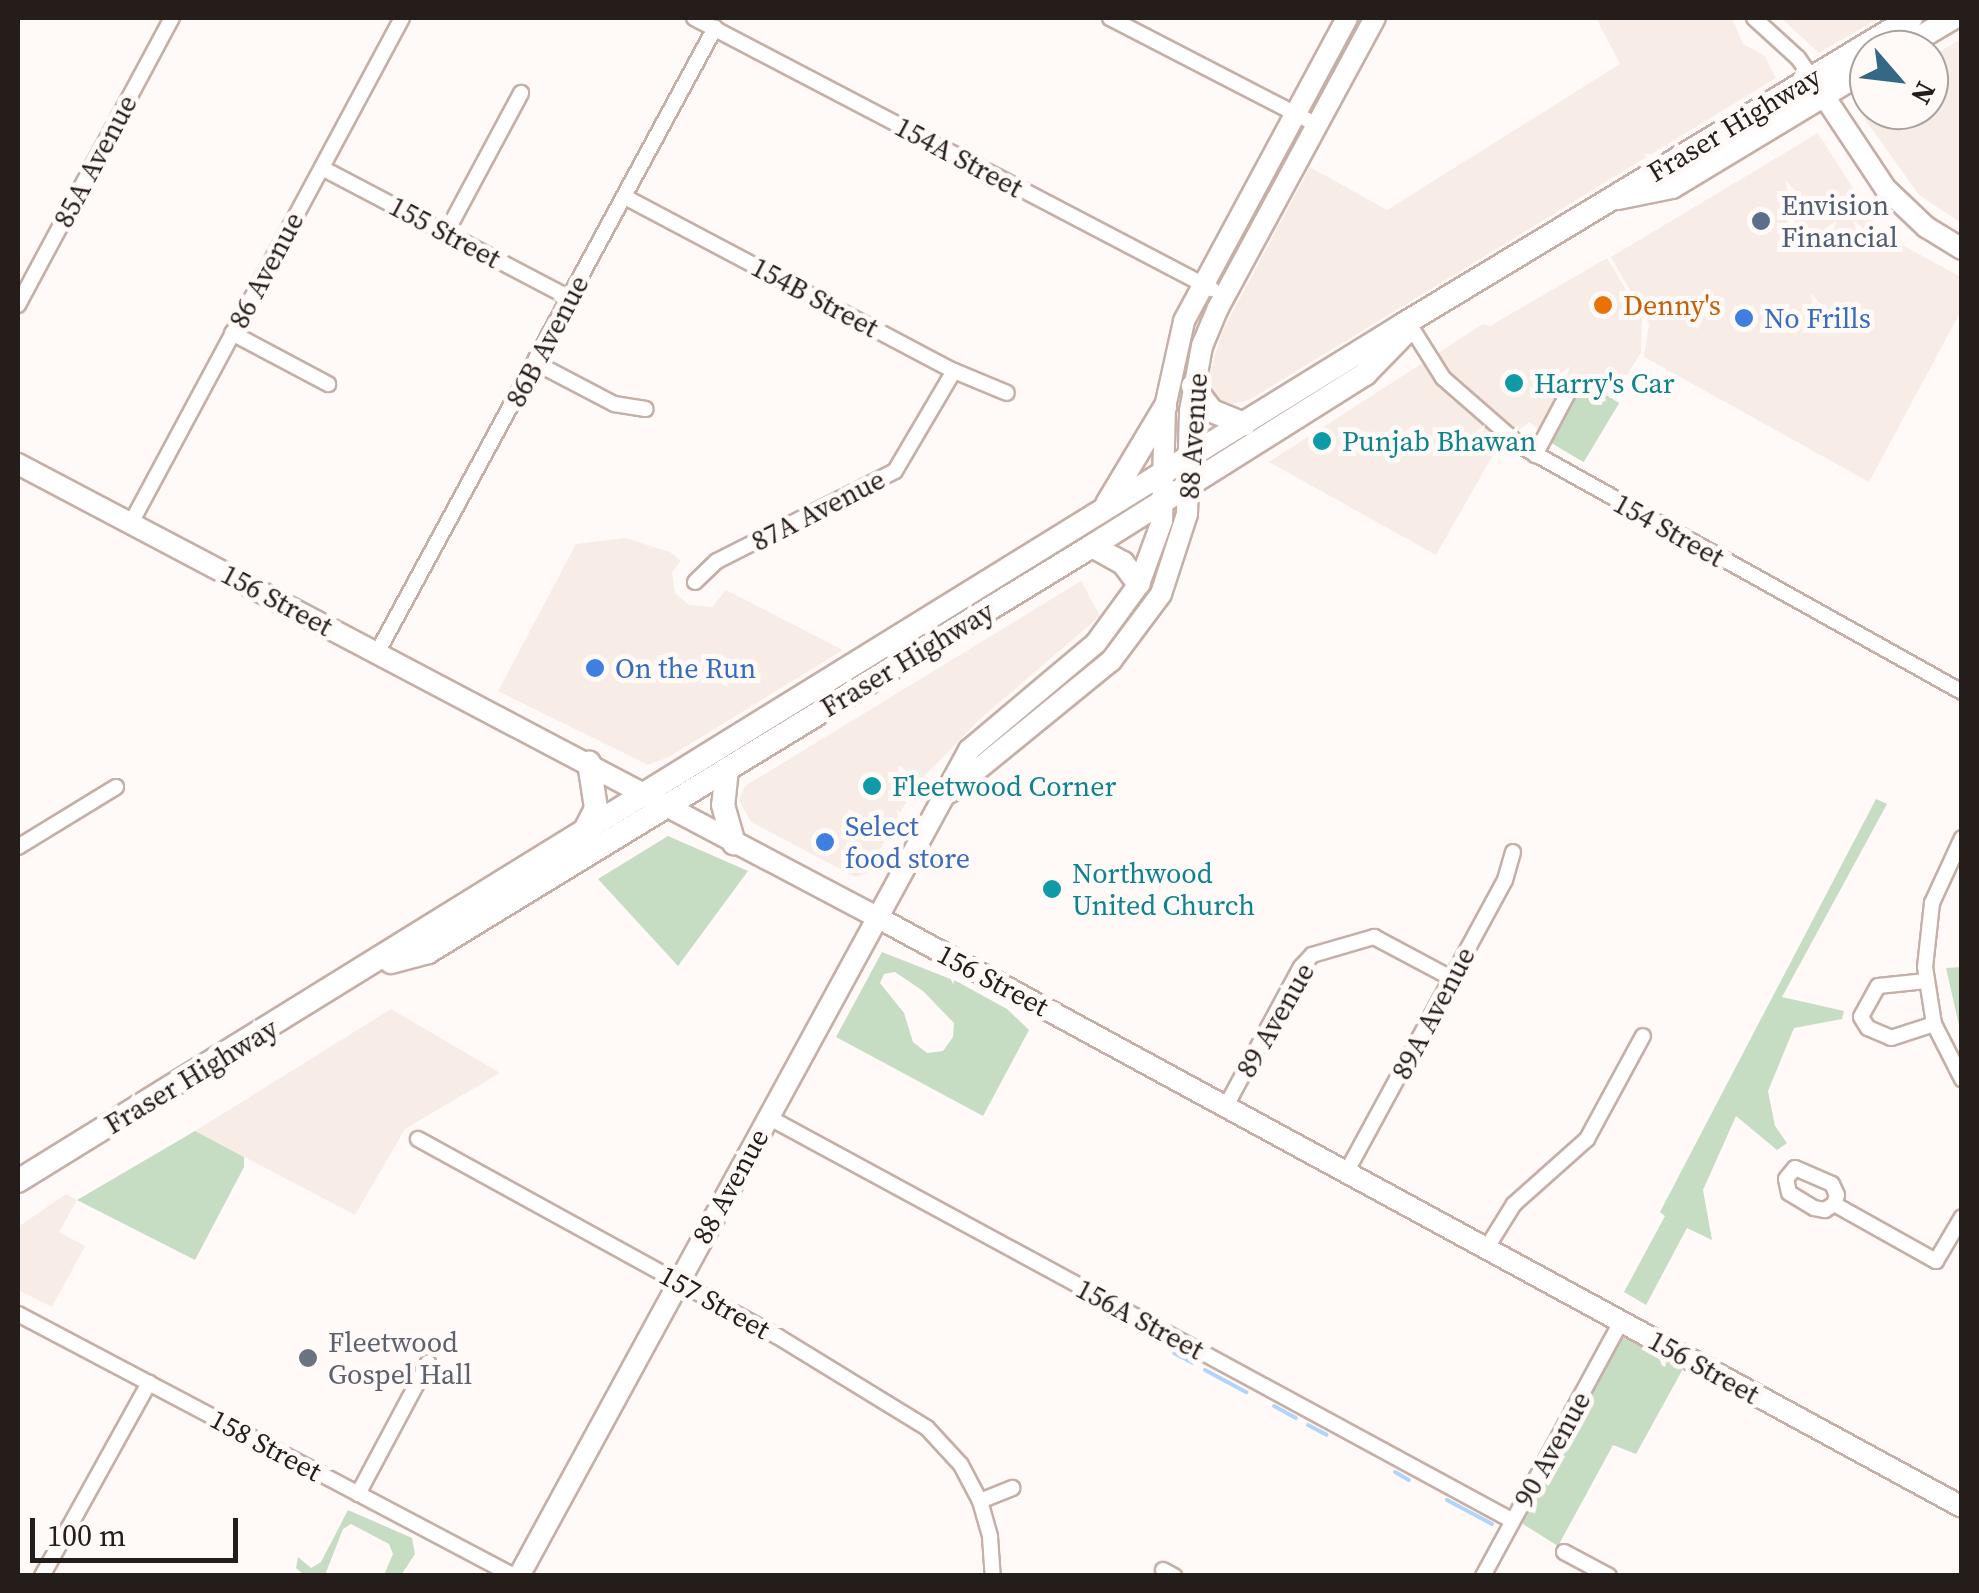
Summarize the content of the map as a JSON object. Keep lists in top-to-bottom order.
{
  "streets": {
    "main road": ["Fraser Highway", "88 Avenue", "156 Street"],
    "street": [
      "154A Street",
      "85A Avenue",
      "155 Street",
      "86 Avenue",
      "154B Street",
      "86B Avenue",
      "87A Avenue",
      "154 Street",
      "89A Avenue",
      "89 Avenue",
      "157 Street",
      "156A Street",
      "158 Street",
      "90 Avenue"
    ]
  },
  "crossings": [
    ["Fraser Highway", "88 Avenue"],
    ["Fraser Highway", "154 Street"],
    ["Fraser Highway", "156 Street"],
    ["154A Street", "86B Avenue"],
    ["154A Street", "88 Avenue"],
    ["155 Street", "86 Avenue"],
    ["155 Street", "86B Avenue"],
    ["86 Avenue", "156 Street"],
    ["154B Street", "86B Avenue"],
    ["154B Street", "87A Avenue"],
    ["86B Avenue", "156 Street"],
    ["88 Avenue", "156 Street"],
    ["88 Avenue", "157 Street"],
    ["88 Avenue", "156A Street"],
    ["88 Avenue", "158 Street"],
    ["156 Street", "89A Avenue"],
    ["156 Street", "89 Avenue"],
    ["156 Street", "90 Avenue"],
    ["89A Avenue", "89 Avenue"],
    ["156A Street", "90 Avenue"]
  ],
  "places": [
    "Envision Financial",
    "Denny's",
    "No Frills",
    "Harry's Car",
    "Punjab Bhawan",
    "On the Run",
    "Fleetwood Corner",
    "Select food store",
    "Northwood United Church",
    "Fleetwood Gospel Hall"
  ],
  "scale_bar": "100 m",
  "north": "bottom right"
}
